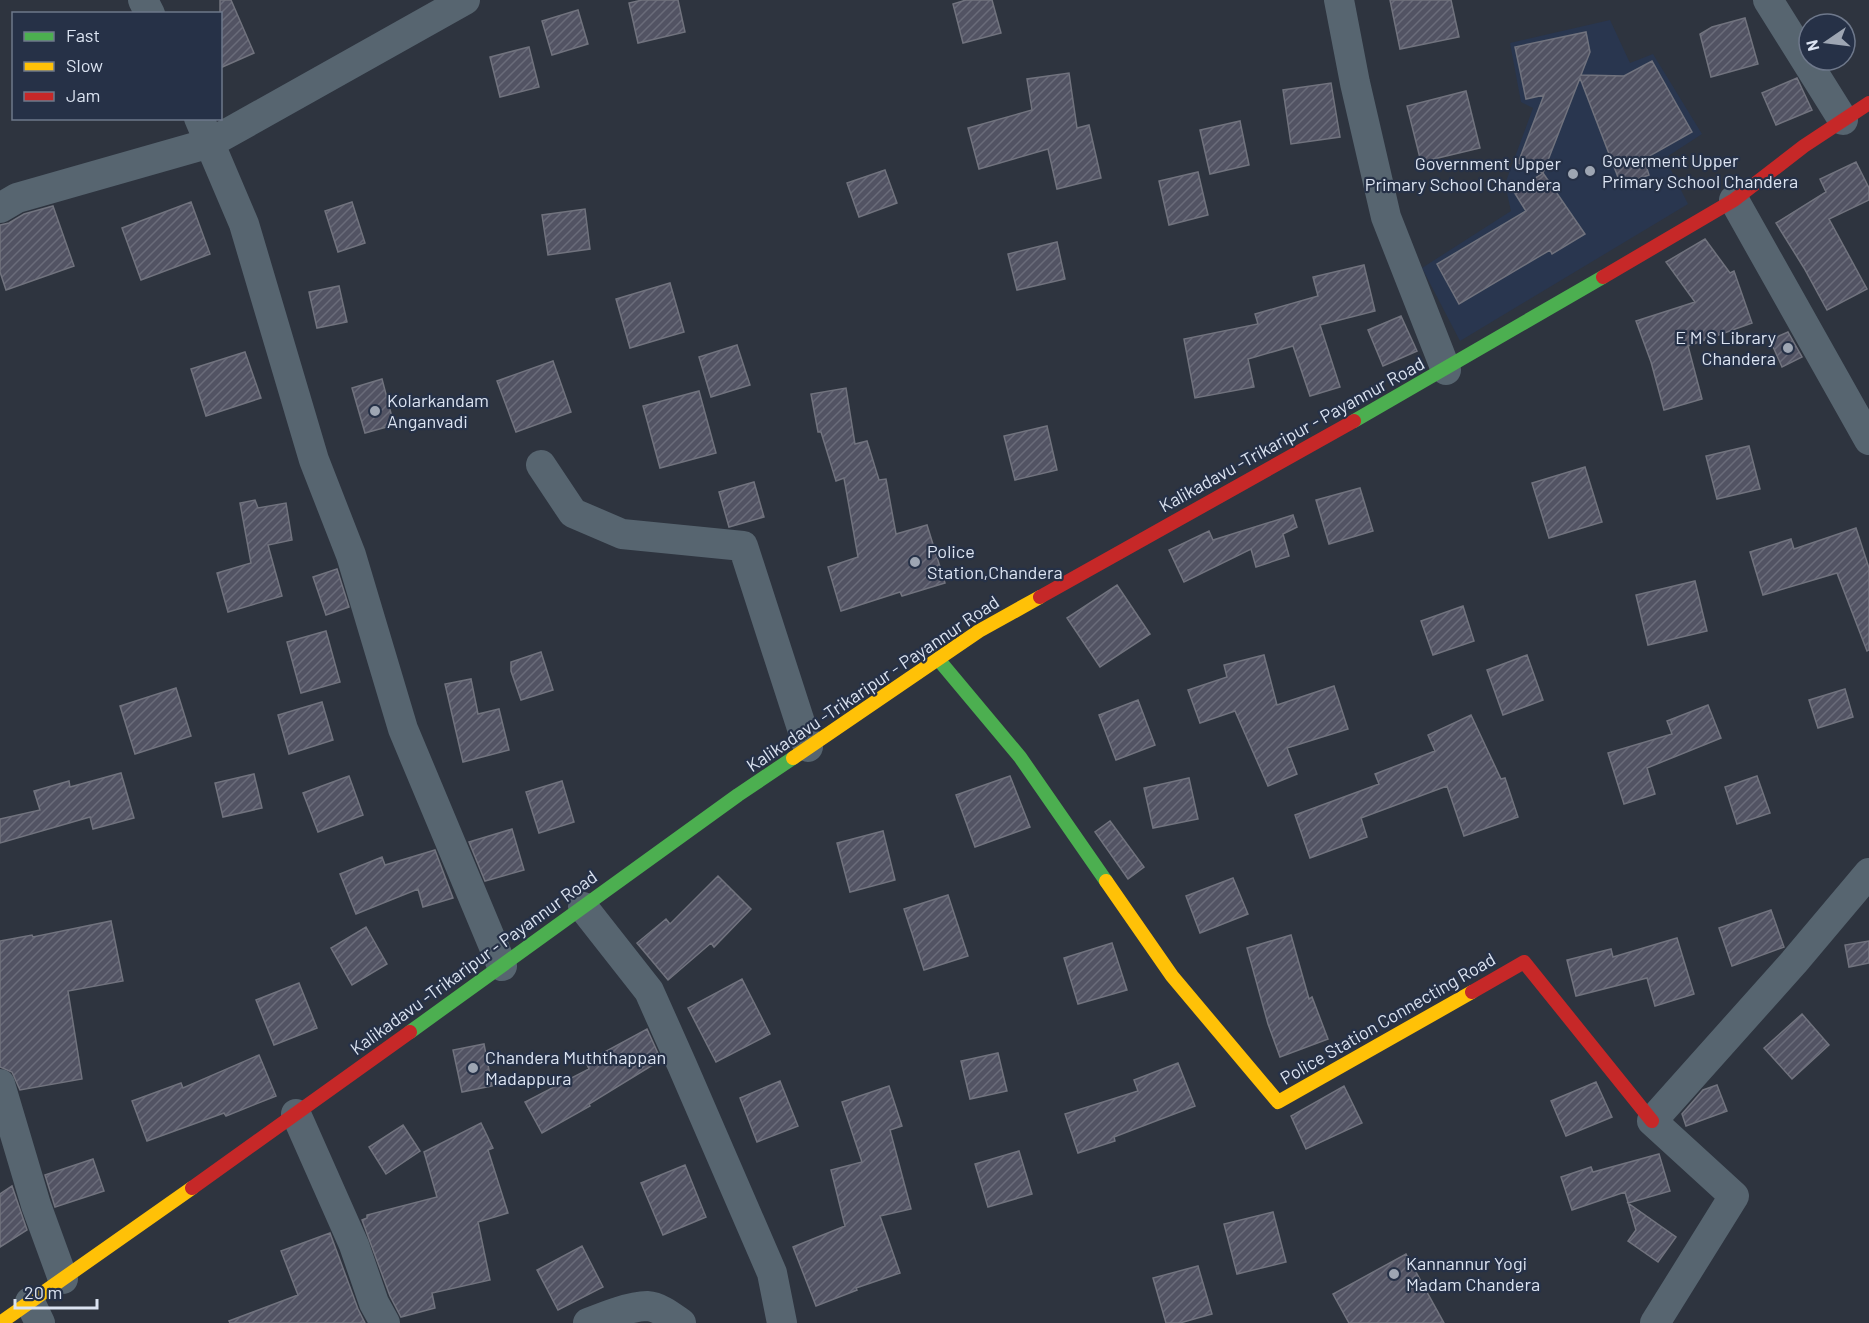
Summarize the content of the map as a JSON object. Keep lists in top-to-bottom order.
{
  "streets": {
    "main road": ["Kalikadavu -Trikaripur - Payannur Road", "Police Station Connecting Road"]
  },
  "crossings": [
    ["Kalikadavu -Trikaripur - Payannur Road", "Police Station Connecting Road"]
  ],
  "places": [
    "Goverment Upper Primary School Chandera",
    "Government Upper Primary School Chandera",
    "E M S Library Chandera",
    "Kolarkandam Anganvadi",
    "Police Station,Chandera",
    "Chandera Muththappan Madappura",
    "Kannannur Yogi Madam Chandera"
  ],
  "legend": ["Fast", "Slow", "Jam"],
  "scale_bar": "20 m",
  "north": "left"
}
